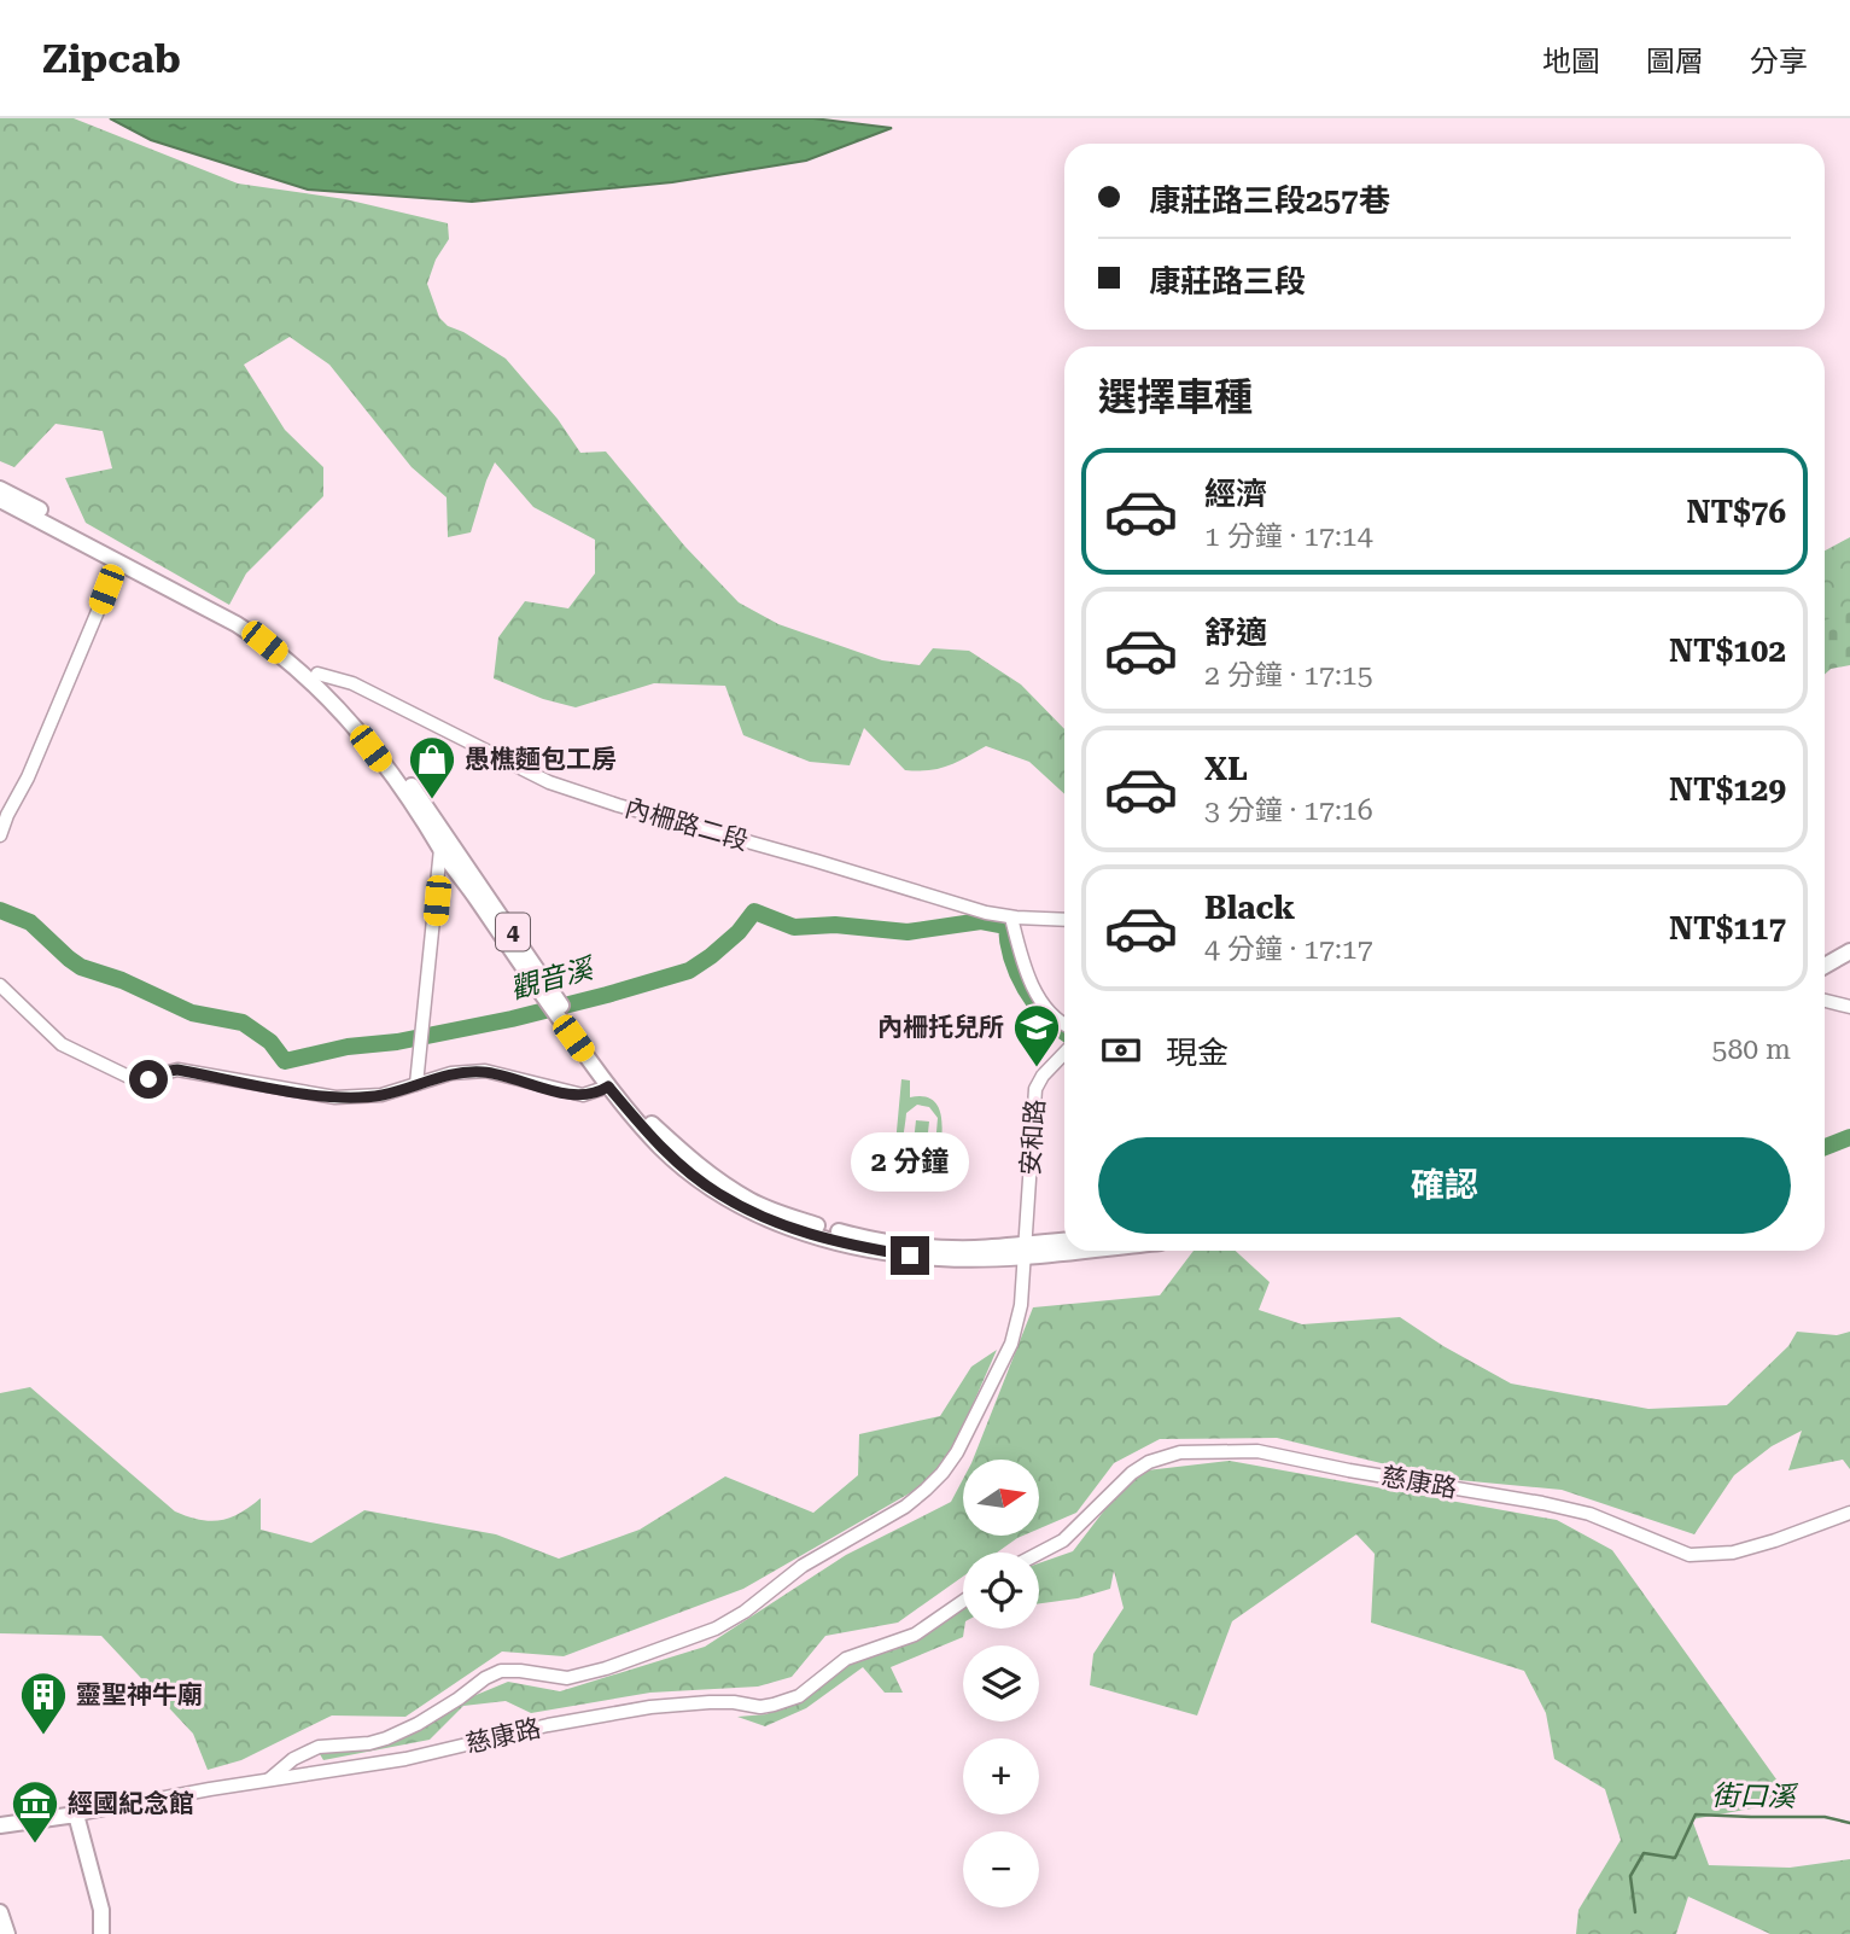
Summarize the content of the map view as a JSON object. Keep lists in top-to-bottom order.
{
  "streets": {
    "main road": ["4", "慈康路"],
    "street": ["內柵路二段", "安和路"]
  },
  "crossings": [
    ["內柵路二段", "4"],
    ["4", "安和路"],
    ["安和路", "慈康路"]
  ],
  "water": ["觀音溪", "街口溪"],
  "places": {
    "shop": ["愚樵麵包工房"],
    "school or university": ["內柵托兒所"],
    "building": ["靈聖神牛廟"],
    "museum": ["經國紀念館"]
  },
  "north": "right",
  "page": {
    "header": "Zipcab",
    "nav": ["地圖", "圖層", "分享"],
    "banner": ["康莊路三段257巷", "康莊路三段"],
    "heading": "選擇車種",
    "list": [
      {
        "name": "經濟",
        "note": "1 分鐘 · 17:14",
        "value": "NT$76"
      },
      {
        "name": "舒適",
        "note": "2 分鐘 · 17:15",
        "value": "NT$102"
      },
      {
        "name": "XL",
        "note": "3 分鐘 · 17:16",
        "value": "NT$129"
      },
      {
        "name": "Black",
        "note": "4 分鐘 · 17:17",
        "value": "NT$117"
      }
    ],
    "pay": ["現金", "580 m"],
    "buttons": "確認",
    "bubble": "2 分鐘",
    "map_buttons": ["+", "−"]
  }
}
